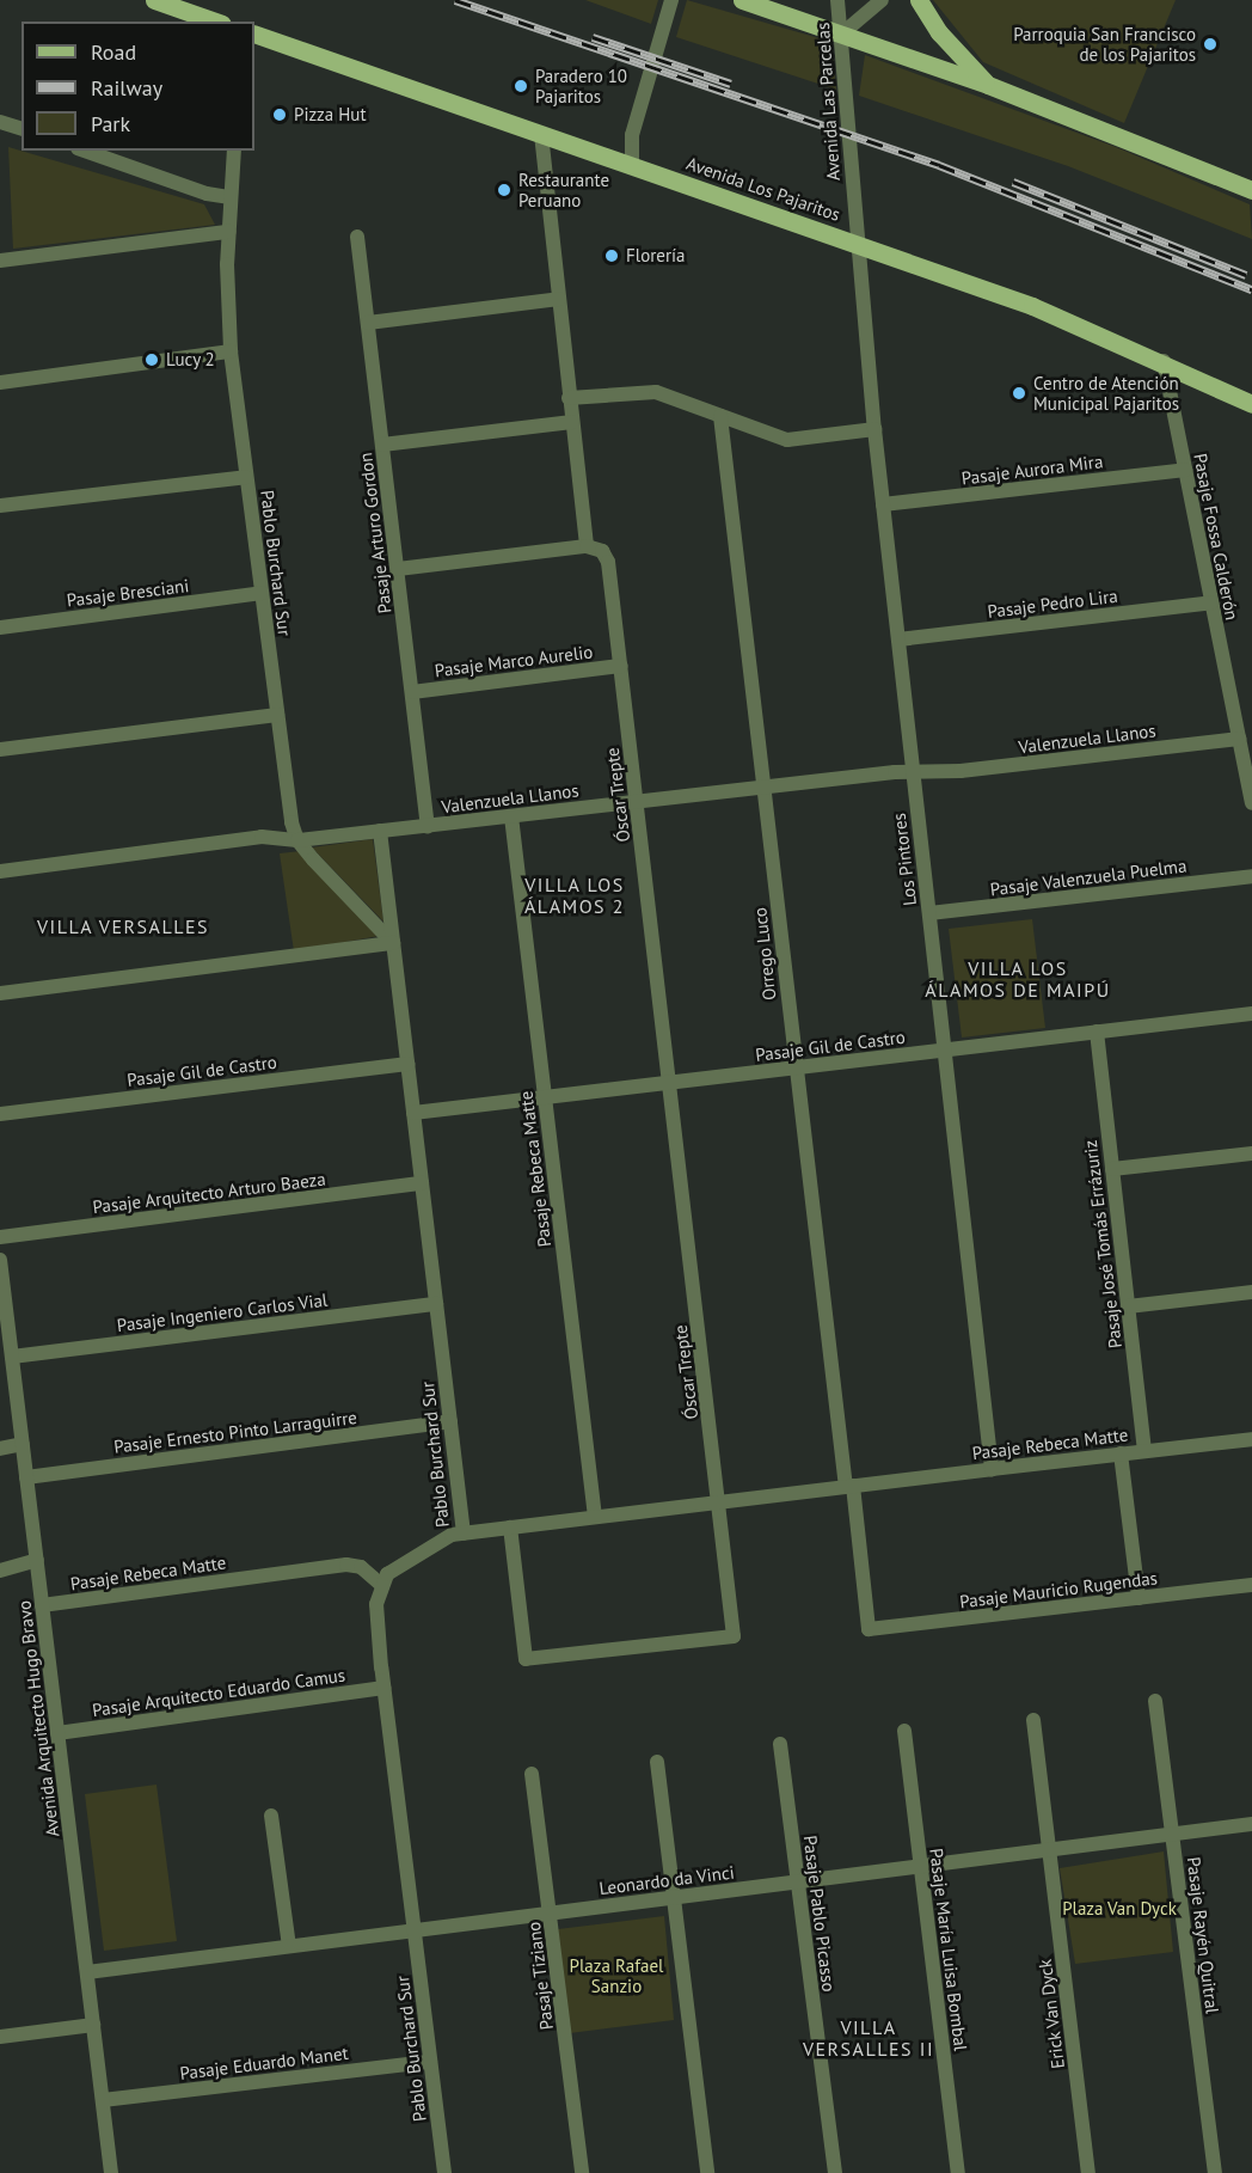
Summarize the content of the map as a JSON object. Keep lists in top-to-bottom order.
{
  "streets": {
    "main road": ["Avenida Los Pajaritos"],
    "street": [
      "Avenida Las Parcelas",
      "Pasaje Aurora Mira",
      "Pasaje Arturo Gordon",
      "Pasaje Fossa Calderón",
      "Pablo Burchard Sur",
      "Pasaje Bresciani",
      "Pasaje Pedro Lira",
      "Pasaje Marco Aurelio",
      "Valenzuela Llanos",
      "Óscar Trepte",
      "Los Pintores",
      "Pasaje Valenzuela Puelma",
      "Orrego Luco",
      "Pasaje Gil de Castro",
      "Pasaje Rebeca Matte",
      "Pasaje Arquitecto Arturo Baeza",
      "Pasaje José Tomás Errázuriz",
      "Pasaje Ingeniero Carlos Vial",
      "Pasaje Ernesto Pinto Larraguirre",
      "Pasaje Mauricio Rugendas",
      "Pasaje Arquitecto Eduardo Camus",
      "Avenida Arquitecto Hugo Bravo",
      "Leonardo da Vinci",
      "Pasaje Pablo Picasso",
      "Pasaje Rayén Quitral",
      "Pasaje María Luisa Bombal",
      "Pasaje Tiziano",
      "Erick Van Dyck",
      "Pasaje Eduardo Manet"
    ]
  },
  "crossings": [
    ["Avenida Las Parcelas", "Avenida Los Pajaritos"],
    ["Avenida Las Parcelas", "Los Pintores"],
    ["Avenida Los Pajaritos", "Pasaje Fossa Calderón"],
    ["Avenida Los Pajaritos", "Los Pintores"],
    ["Pasaje Aurora Mira", "Pasaje Fossa Calderón"],
    ["Pasaje Aurora Mira", "Los Pintores"],
    ["Pasaje Arturo Gordon", "Pasaje Marco Aurelio"],
    ["Pasaje Arturo Gordon", "Valenzuela Llanos"],
    ["Pasaje Fossa Calderón", "Pasaje Pedro Lira"],
    ["Pasaje Fossa Calderón", "Valenzuela Llanos"],
    ["Pablo Burchard Sur", "Pasaje Bresciani"],
    ["Pablo Burchard Sur", "Valenzuela Llanos"],
    ["Pablo Burchard Sur", "Pasaje Gil de Castro"],
    ["Pablo Burchard Sur", "Pasaje Rebeca Matte"],
    ["Pablo Burchard Sur", "Pasaje Arquitecto Arturo Baeza"],
    ["Pablo Burchard Sur", "Pasaje Ingeniero Carlos Vial"],
    ["Pablo Burchard Sur", "Pasaje Ernesto Pinto Larraguirre"],
    ["Pablo Burchard Sur", "Pasaje Arquitecto Eduardo Camus"],
    ["Pablo Burchard Sur", "Leonardo da Vinci"],
    ["Pablo Burchard Sur", "Pasaje Eduardo Manet"],
    ["Pasaje Pedro Lira", "Los Pintores"],
    ["Pasaje Marco Aurelio", "Óscar Trepte"],
    ["Valenzuela Llanos", "Óscar Trepte"],
    ["Valenzuela Llanos", "Los Pintores"],
    ["Valenzuela Llanos", "Orrego Luco"],
    ["Valenzuela Llanos", "Pasaje Rebeca Matte"],
    ["Óscar Trepte", "Pasaje Gil de Castro"],
    ["Óscar Trepte", "Pasaje Rebeca Matte"],
    ["Los Pintores", "Pasaje Valenzuela Puelma"],
    ["Los Pintores", "Pasaje Gil de Castro"],
    ["Los Pintores", "Pasaje Rebeca Matte"],
    ["Orrego Luco", "Pasaje Gil de Castro"],
    ["Orrego Luco", "Pasaje Rebeca Matte"],
    ["Orrego Luco", "Pasaje Mauricio Rugendas"],
    ["Pasaje Gil de Castro", "Pasaje Rebeca Matte"],
    ["Pasaje Gil de Castro", "Pasaje José Tomás Errázuriz"],
    ["Pasaje Rebeca Matte", "Pasaje José Tomás Errázuriz"],
    ["Pasaje Rebeca Matte", "Avenida Arquitecto Hugo Bravo"],
    ["Pasaje Ingeniero Carlos Vial", "Avenida Arquitecto Hugo Bravo"],
    ["Pasaje Ernesto Pinto Larraguirre", "Avenida Arquitecto Hugo Bravo"],
    ["Pasaje Arquitecto Eduardo Camus", "Avenida Arquitecto Hugo Bravo"],
    ["Avenida Arquitecto Hugo Bravo", "Leonardo da Vinci"],
    ["Avenida Arquitecto Hugo Bravo", "Pasaje Eduardo Manet"],
    ["Leonardo da Vinci", "Pasaje Pablo Picasso"],
    ["Leonardo da Vinci", "Pasaje Rayén Quitral"],
    ["Leonardo da Vinci", "Pasaje María Luisa Bombal"],
    ["Leonardo da Vinci", "Pasaje Tiziano"],
    ["Leonardo da Vinci", "Erick Van Dyck"]
  ],
  "districts": [
    "VILLA LOS ÁLAMOS 2",
    "VILLA VERSALLES",
    "VILLA LOS ÁLAMOS DE MAIPÚ",
    "VILLA VERSALLES II"
  ],
  "parks": ["Plaza Van Dyck", "Plaza Rafael Sanzio"],
  "places": [
    "Parroquia San Francisco de los Pajaritos",
    "Paradero 10 Pajaritos",
    "Pizza Hut",
    "Restaurante Peruano",
    "Florería",
    "Lucy 2",
    "Centro de Atención Municipal Pajaritos"
  ],
  "legend": ["Road", "Railway", "Park"]
}
